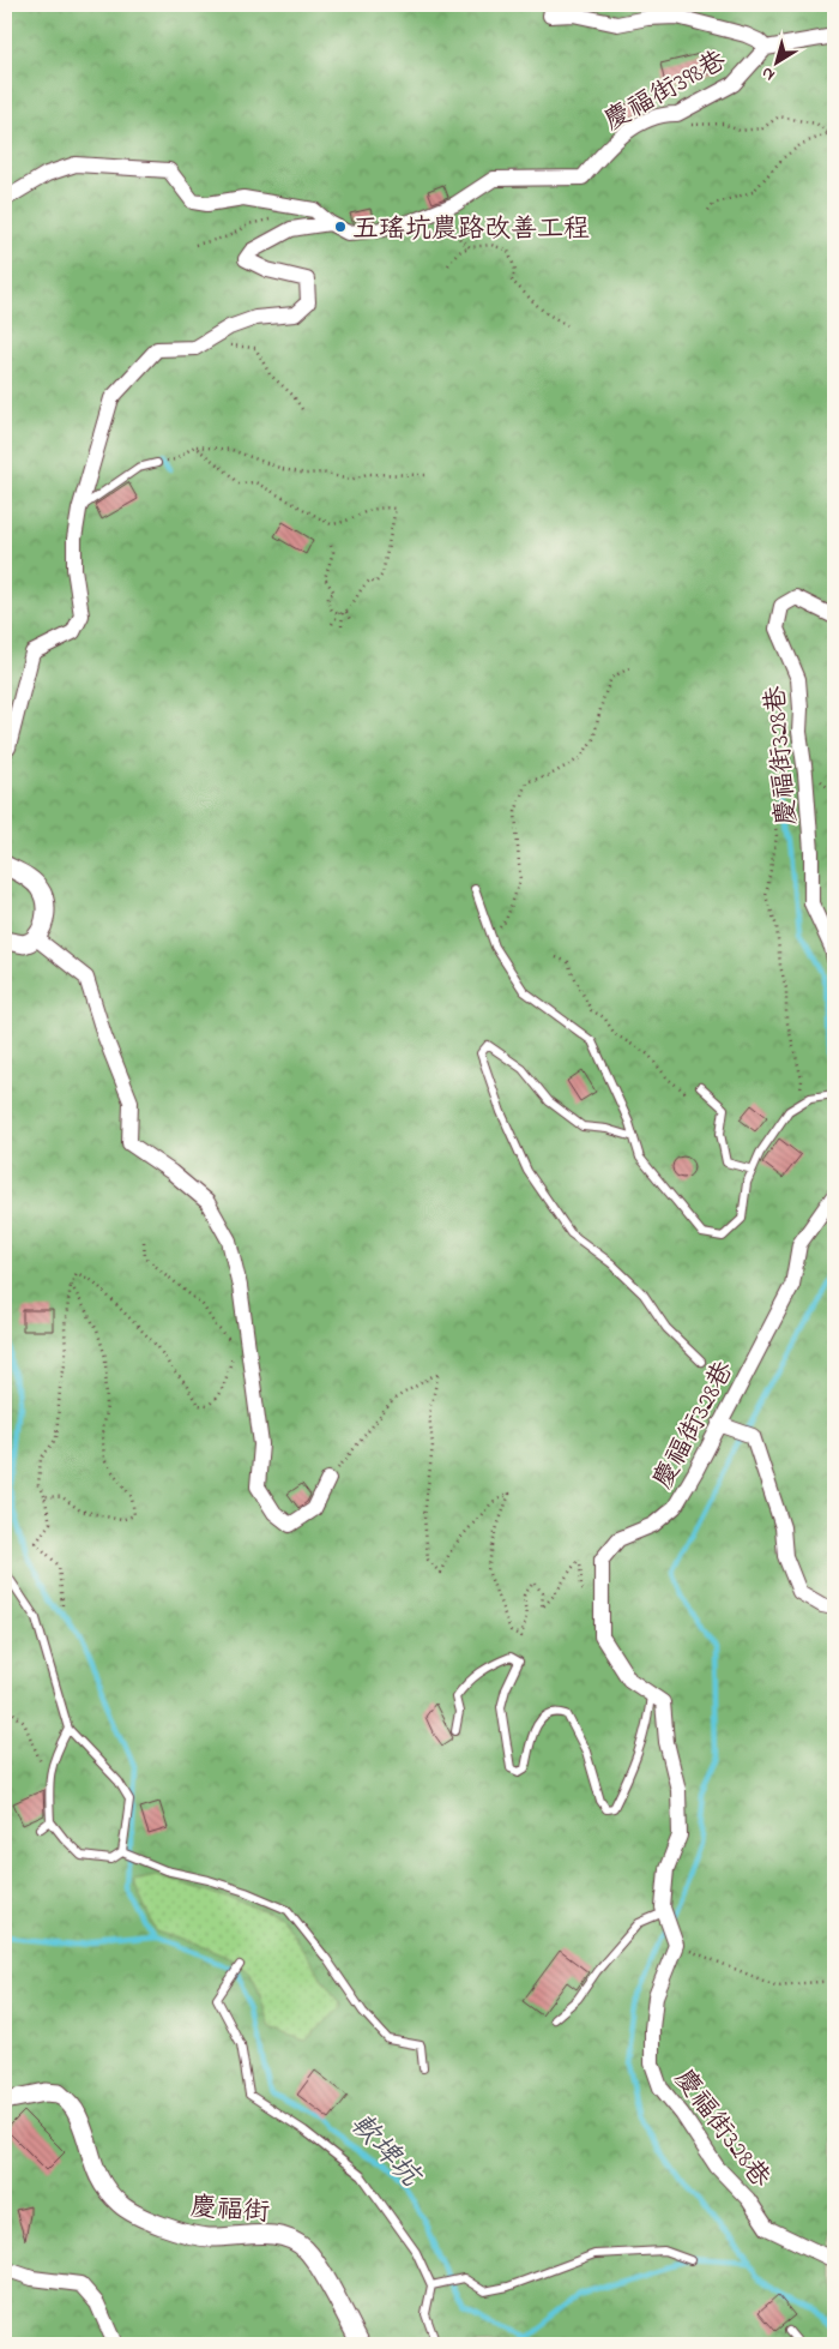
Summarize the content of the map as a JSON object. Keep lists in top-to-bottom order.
{
  "streets": {
    "street": ["慶福街398巷", "慶福街328巷", "慶福街"]
  },
  "water": ["軟埤坑"],
  "places": ["五瑤坑農路改善工程"],
  "north": "bottom left"
}
